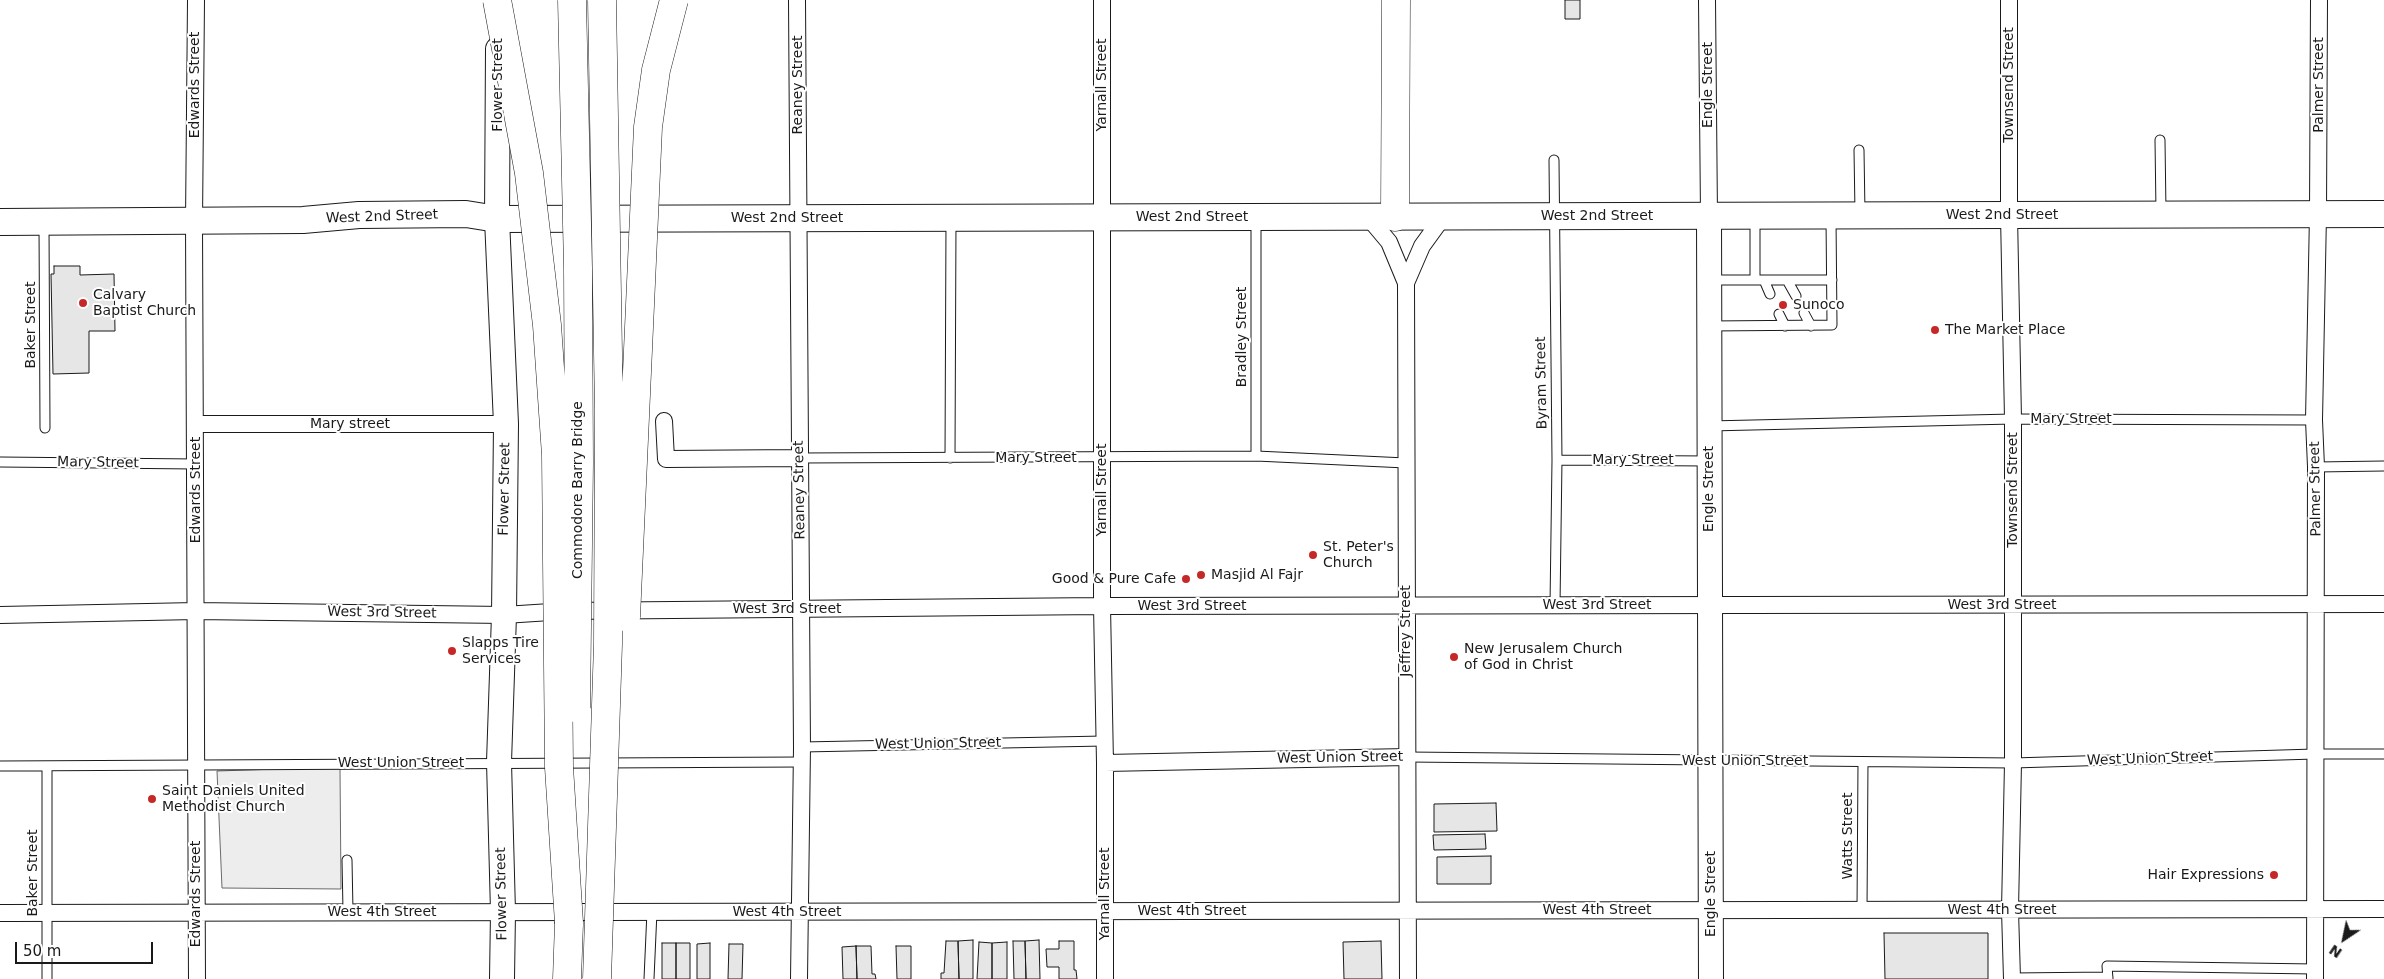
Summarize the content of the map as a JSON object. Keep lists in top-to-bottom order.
{
  "streets": {
    "highway": ["Commodore Barry Bridge"],
    "main road": ["West 2nd Street"],
    "street": [
      "Edwards Street",
      "Flower Street",
      "Reaney Street",
      "Yarnall Street",
      "Engle Street",
      "Townsend Street",
      "Palmer Street",
      "Mary Street",
      "Mary street",
      "West 3rd Street",
      "Jeffrey Street",
      "West Union Street",
      "West 4th Street"
    ],
    "lane": [
      "Baker Street",
      "Bradley Street",
      "Byram Street",
      "Watts Street"
    ]
  },
  "crossings": [
    ["Edwards Street", "West 2nd Street"],
    ["Edwards Street", "Mary Street"],
    ["Edwards Street", "Mary street"],
    ["Edwards Street", "West 3rd Street"],
    ["Edwards Street", "West Union Street"],
    ["Edwards Street", "West 4th Street"],
    ["Flower Street", "West 2nd Street"],
    ["Flower Street", "Mary street"],
    ["Flower Street", "West 3rd Street"],
    ["Flower Street", "West Union Street"],
    ["Flower Street", "West 4th Street"],
    ["Reaney Street", "West 2nd Street"],
    ["Reaney Street", "Mary Street"],
    ["Reaney Street", "West 3rd Street"],
    ["Reaney Street", "West Union Street"],
    ["Reaney Street", "West 4th Street"],
    ["Yarnall Street", "West 2nd Street"],
    ["Yarnall Street", "Mary Street"],
    ["Yarnall Street", "West 3rd Street"],
    ["Yarnall Street", "West Union Street"],
    ["Yarnall Street", "West 4th Street"],
    ["Engle Street", "West 2nd Street"],
    ["Engle Street", "Mary Street"],
    ["Engle Street", "West 3rd Street"],
    ["Engle Street", "West Union Street"],
    ["Engle Street", "West 4th Street"],
    ["Townsend Street", "West 2nd Street"],
    ["Townsend Street", "Mary Street"],
    ["Townsend Street", "West 3rd Street"],
    ["Townsend Street", "West Union Street"],
    ["Townsend Street", "West 4th Street"],
    ["Palmer Street", "West 2nd Street"],
    ["Palmer Street", "Mary Street"],
    ["Palmer Street", "West 3rd Street"],
    ["Palmer Street", "West Union Street"],
    ["Palmer Street", "West 4th Street"],
    ["West 2nd Street", "Baker Street"],
    ["West 2nd Street", "Bradley Street"],
    ["West 2nd Street", "Byram Street"],
    ["Baker Street", "West Union Street"],
    ["Baker Street", "West 4th Street"],
    ["Bradley Street", "Mary Street"],
    ["Byram Street", "Mary Street"],
    ["Byram Street", "West 3rd Street"],
    ["Mary Street", "Jeffrey Street"],
    ["West 3rd Street", "Jeffrey Street"],
    ["Jeffrey Street", "West Union Street"],
    ["Jeffrey Street", "West 4th Street"],
    ["West Union Street", "Watts Street"],
    ["Watts Street", "West 4th Street"]
  ],
  "places": [
    "Calvary Baptist Church",
    "Sunoco",
    "The Market Place",
    "St. Peter's Church",
    "Masjid Al Fajr",
    "Good & Pure Cafe",
    "Slapps Tire Services",
    "New Jerusalem Church of God in Christ",
    "Saint Daniels United Methodist Church",
    "Hair Expressions"
  ],
  "scale_bar": "50 m",
  "north": "bottom left"
}
